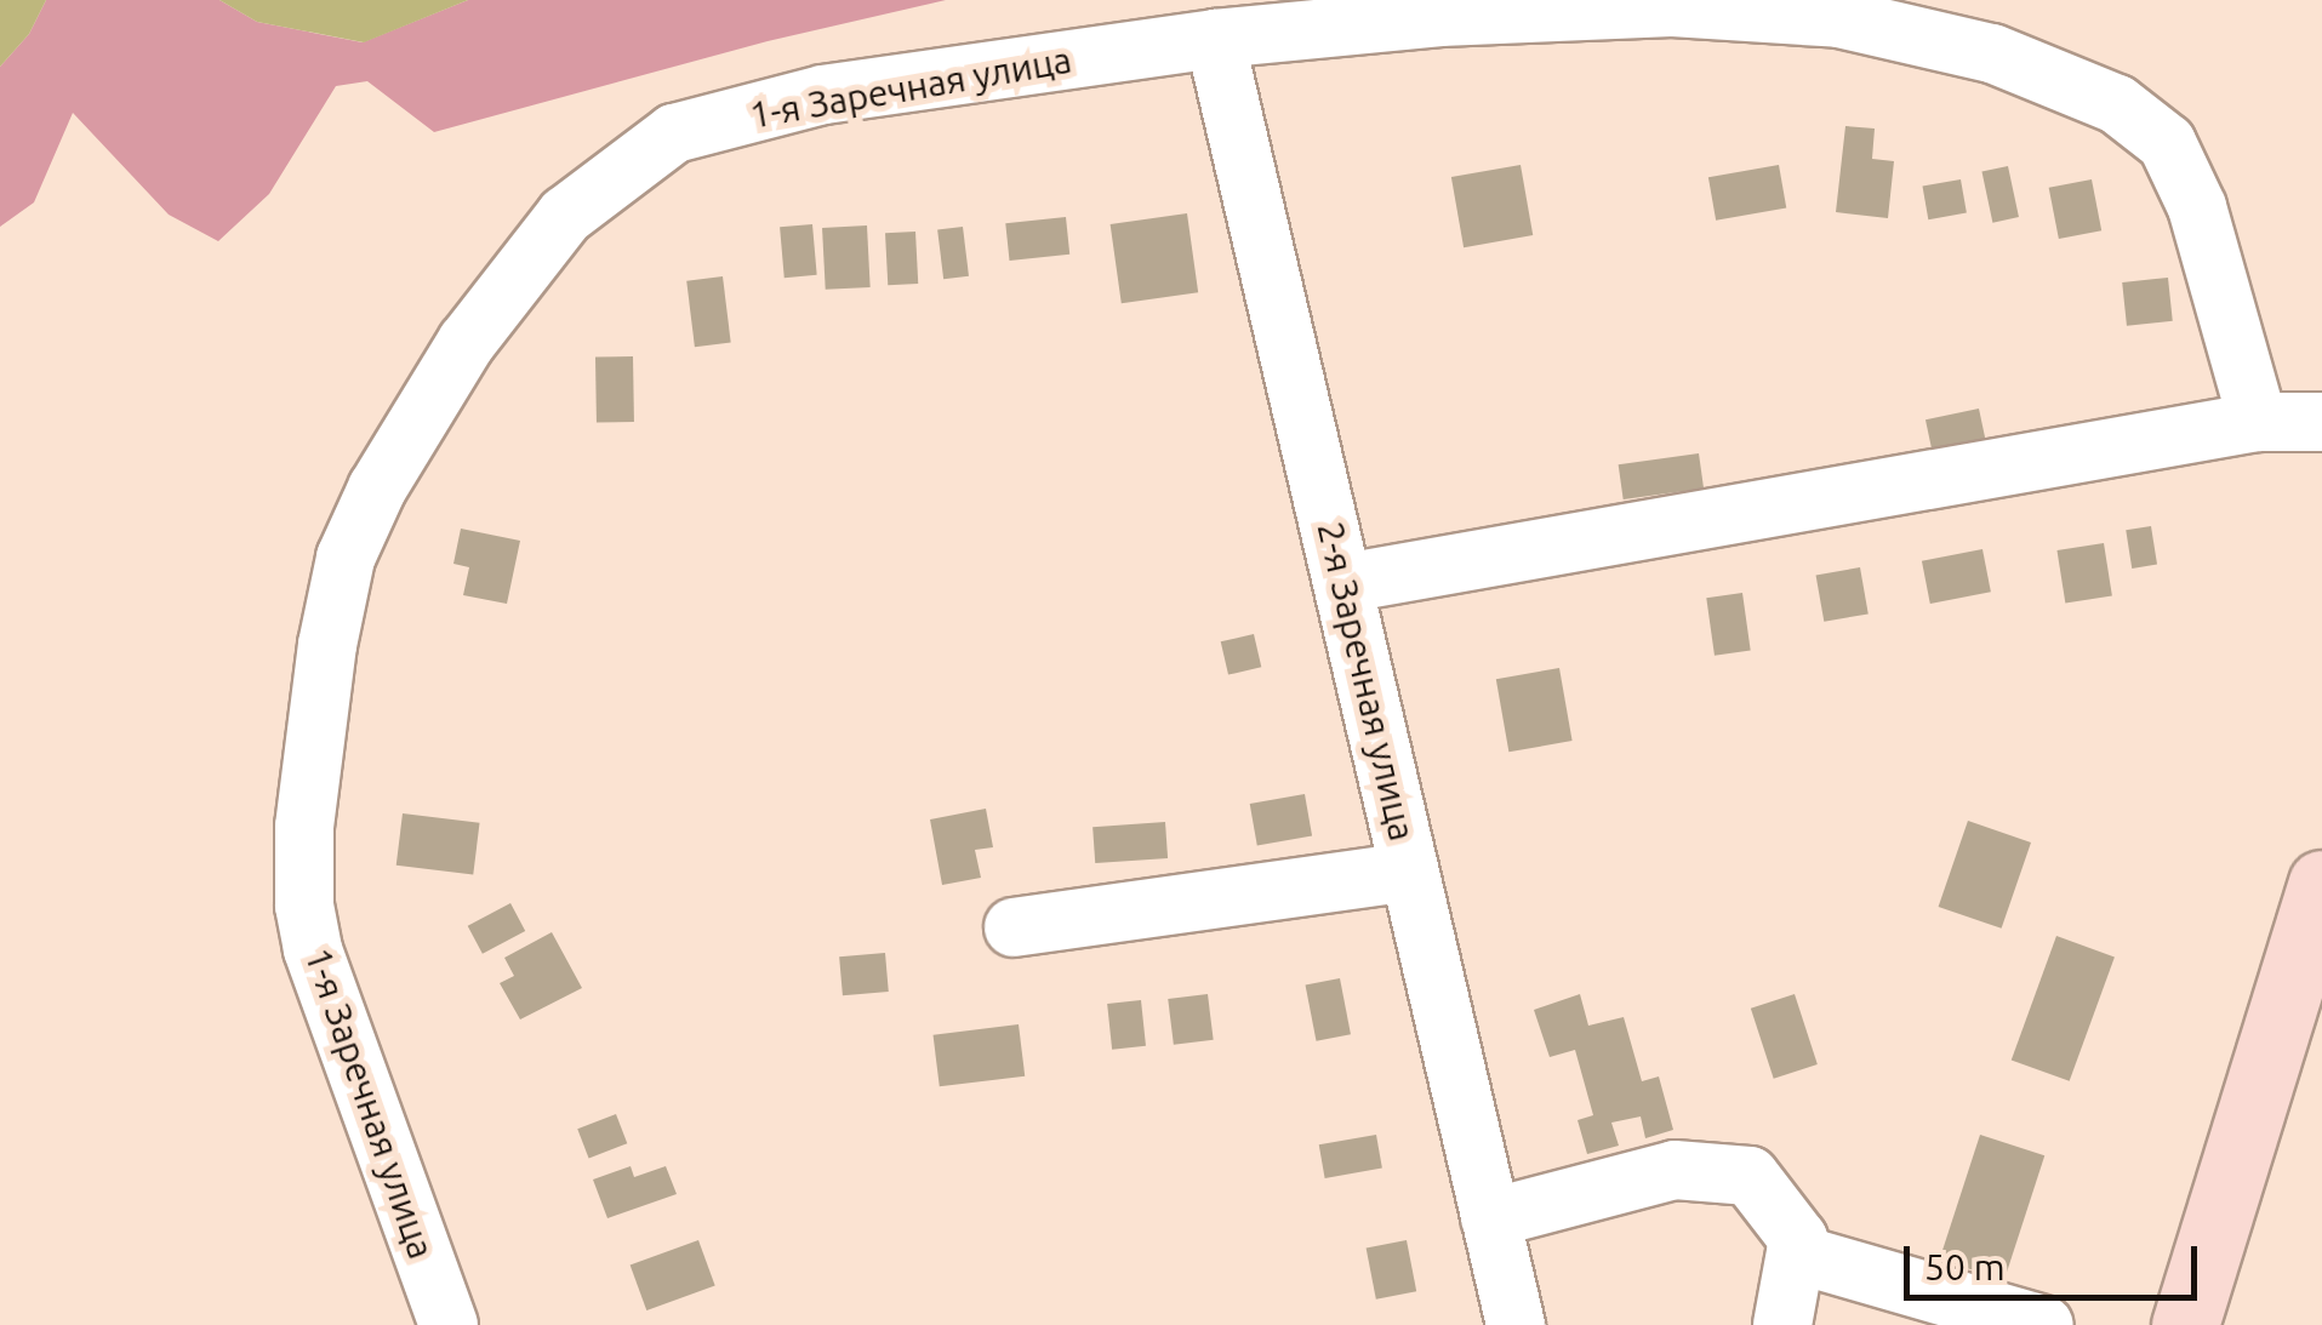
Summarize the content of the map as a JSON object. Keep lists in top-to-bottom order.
{
  "streets": {
    "street": ["1-я Заречная улица", "2-я Заречная улица"]
  },
  "crossings": [
    ["1-я Заречная улица", "2-я Заречная улица"]
  ],
  "scale_bar": "50 m"
}
